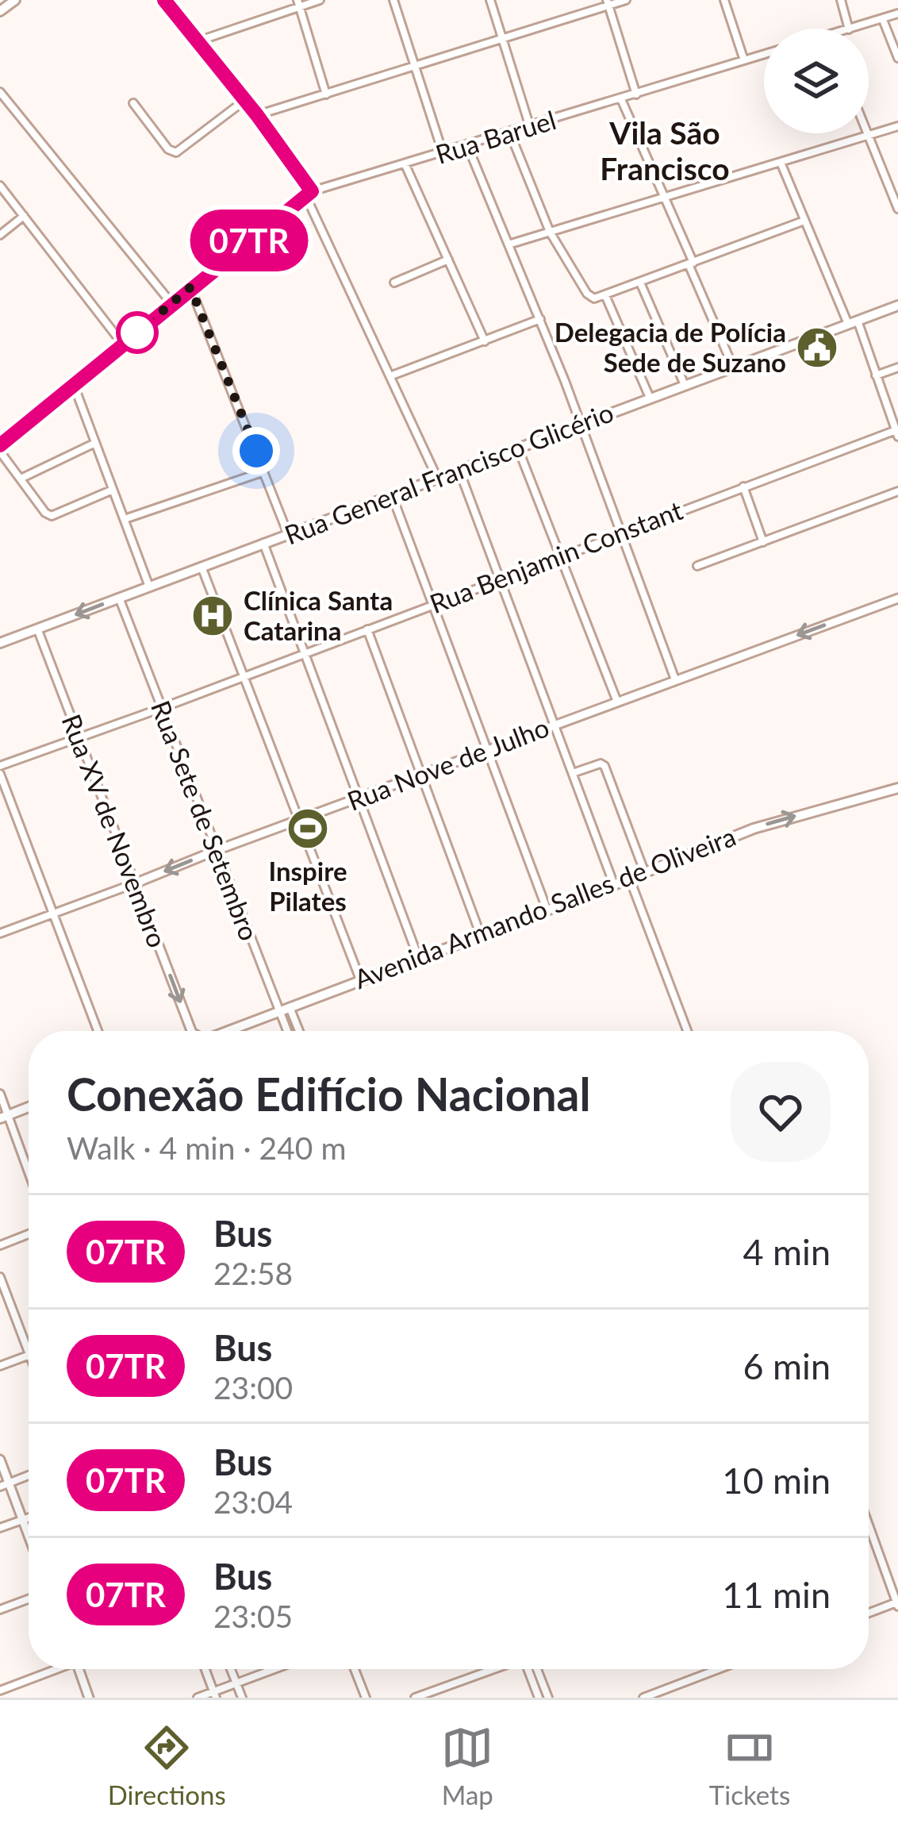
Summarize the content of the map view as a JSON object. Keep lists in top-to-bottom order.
{
  "streets": {
    "main road": ["Rua General Francisco Glicério", "Avenida Armando Salles de Oliveira"],
    "street": [
      "Rua Baruel",
      "Rua Benjamin Constant",
      "Rua Nove de Julho",
      "Rua Sete de Setembro",
      "Rua XV de Novembro"
    ]
  },
  "crossings": [
    ["Rua General Francisco Glicério", "Rua Sete de Setembro"],
    ["Rua General Francisco Glicério", "Rua XV de Novembro"],
    ["Rua Benjamin Constant", "Rua Sete de Setembro"],
    ["Rua Benjamin Constant", "Rua XV de Novembro"],
    ["Rua Nove de Julho", "Rua Sete de Setembro"],
    ["Rua Nove de Julho", "Rua XV de Novembro"],
    ["Rua Sete de Setembro", "Avenida Armando Salles de Oliveira"]
  ],
  "one_way": ["Rua XV de Novembro", "Avenida Armando Salles de Oliveira"],
  "districts": ["Vila São Francisco"],
  "places": {
    "public building": ["Delegacia de Polícia Sede de Suzano"],
    "hospital": ["Clínica Santa Catarina"],
    "sports": ["Inspire Pilates"]
  },
  "lines": ["bus line 07TR"],
  "page": {
    "on_map": "07TR",
    "heading": ["Conexão Edifício Nacional", "Walk · 4 min · 240 m"],
    "list": [
      {
        "mark": "07TR",
        "name": "Bus",
        "note": "22:58",
        "value": "4 min"
      },
      {
        "mark": "07TR",
        "name": "Bus",
        "note": "23:00",
        "value": "6 min"
      },
      {
        "mark": "07TR",
        "name": "Bus",
        "note": "23:04",
        "value": "10 min"
      },
      {
        "mark": "07TR",
        "name": "Bus",
        "note": "23:05",
        "value": "11 min"
      }
    ],
    "tabs": ["Directions", "Map", "Tickets"]
  }
}
